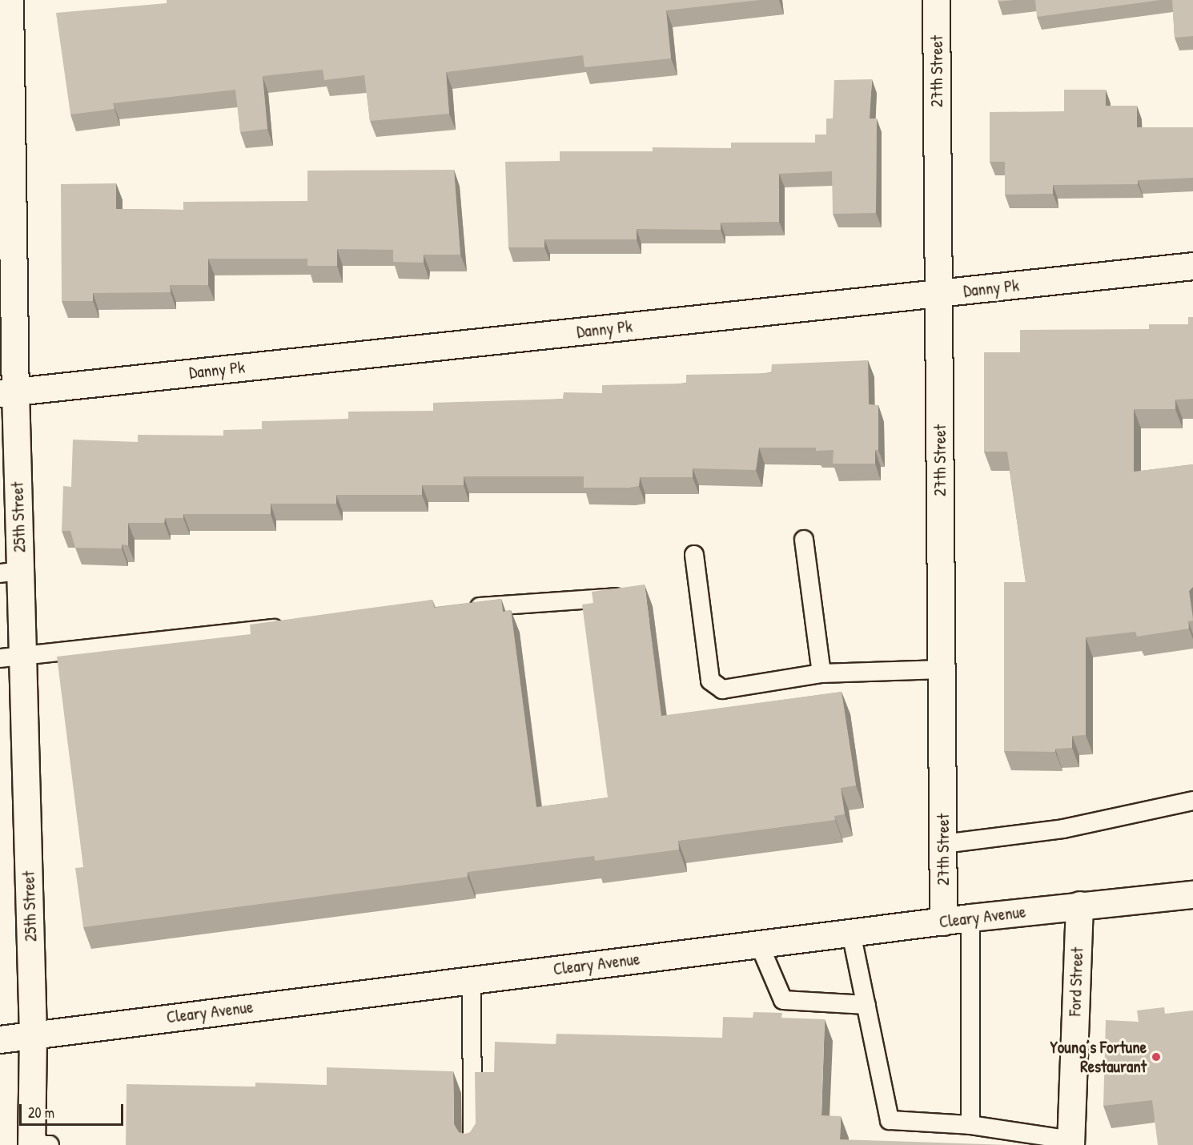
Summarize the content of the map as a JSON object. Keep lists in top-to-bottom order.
{
  "streets": {
    "street": [
      "27th Street",
      "Danny Pk",
      "25th Street",
      "Cleary Avenue",
      "Ford Street"
    ]
  },
  "crossings": [
    ["27th Street", "Danny Pk"],
    ["27th Street", "Cleary Avenue"],
    ["Danny Pk", "25th Street"],
    ["25th Street", "Cleary Avenue"],
    ["Cleary Avenue", "Ford Street"]
  ],
  "places": ["Young’s Fortune Restaurant"],
  "scale_bar": "20 m"
}
